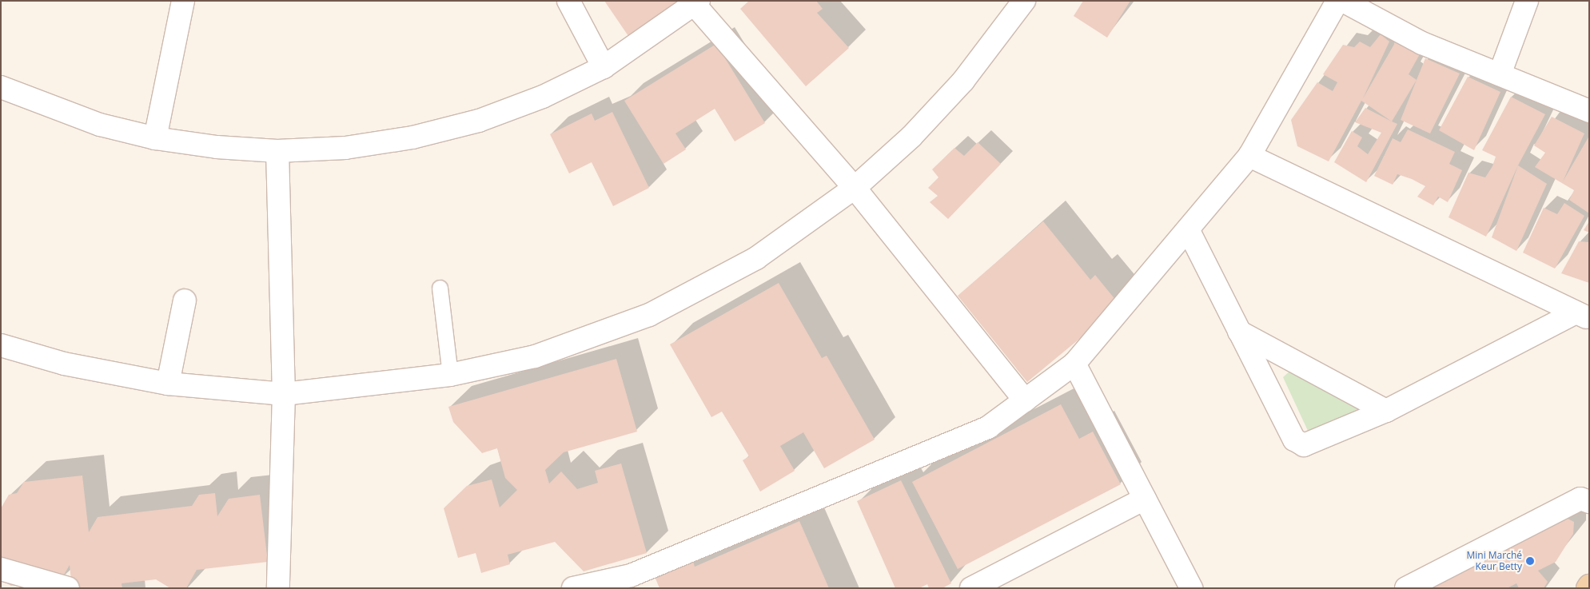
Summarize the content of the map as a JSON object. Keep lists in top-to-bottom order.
{
  "places": ["Mini Marché Keur Betty"]
}
